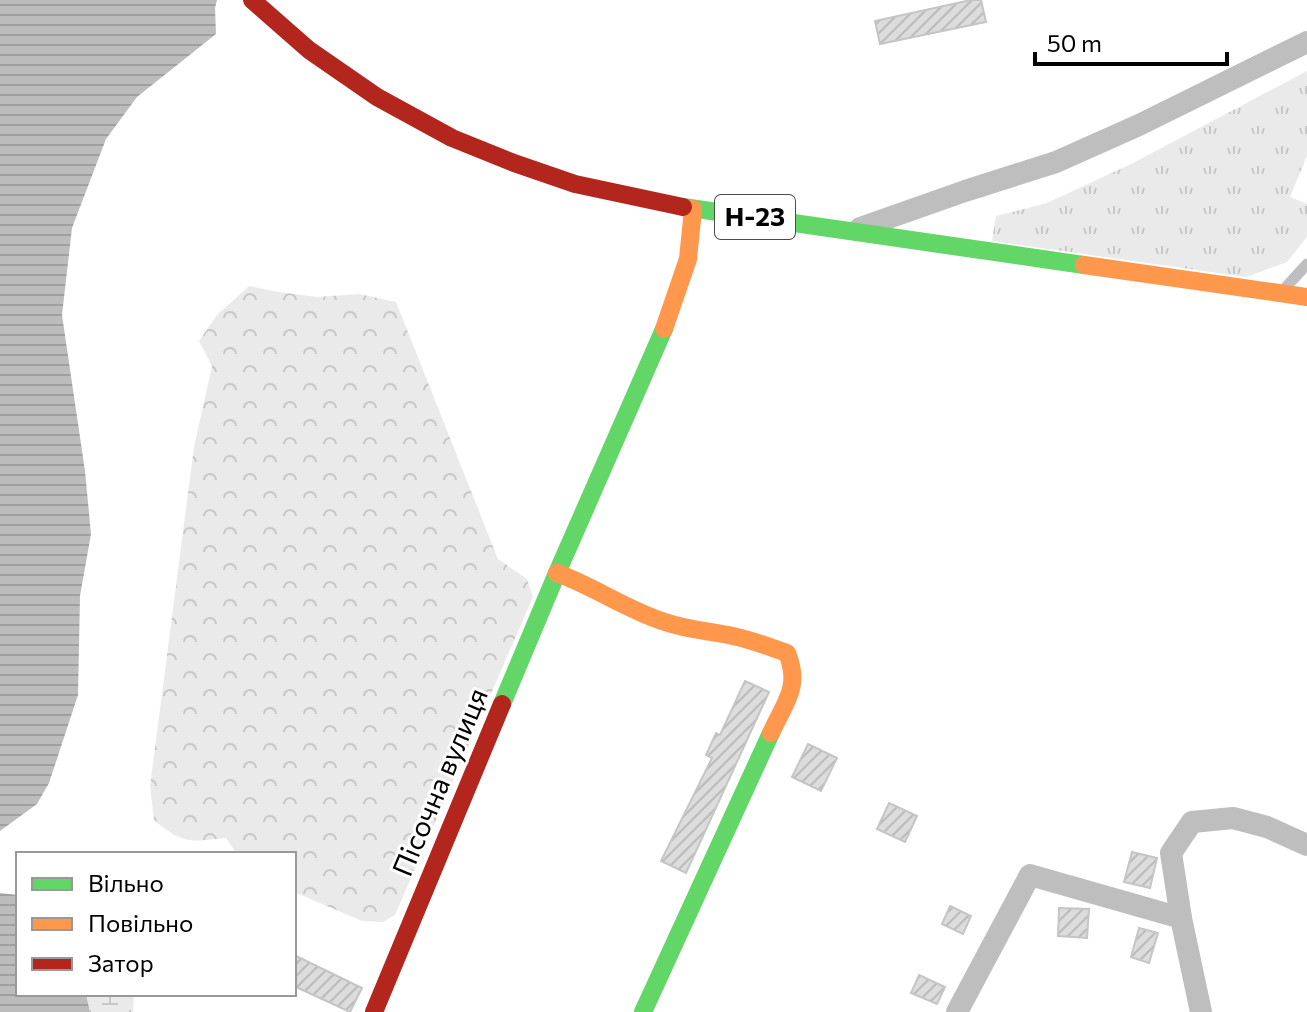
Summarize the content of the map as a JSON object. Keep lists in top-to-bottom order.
{
  "streets": {
    "street": ["Н-23", "Пісочна вулиця"]
  },
  "crossings": [
    ["Н-23", "Пісочна вулиця"]
  ],
  "legend": ["Вільно", "Повільно", "Затор"],
  "scale_bar": "50 m"
}
